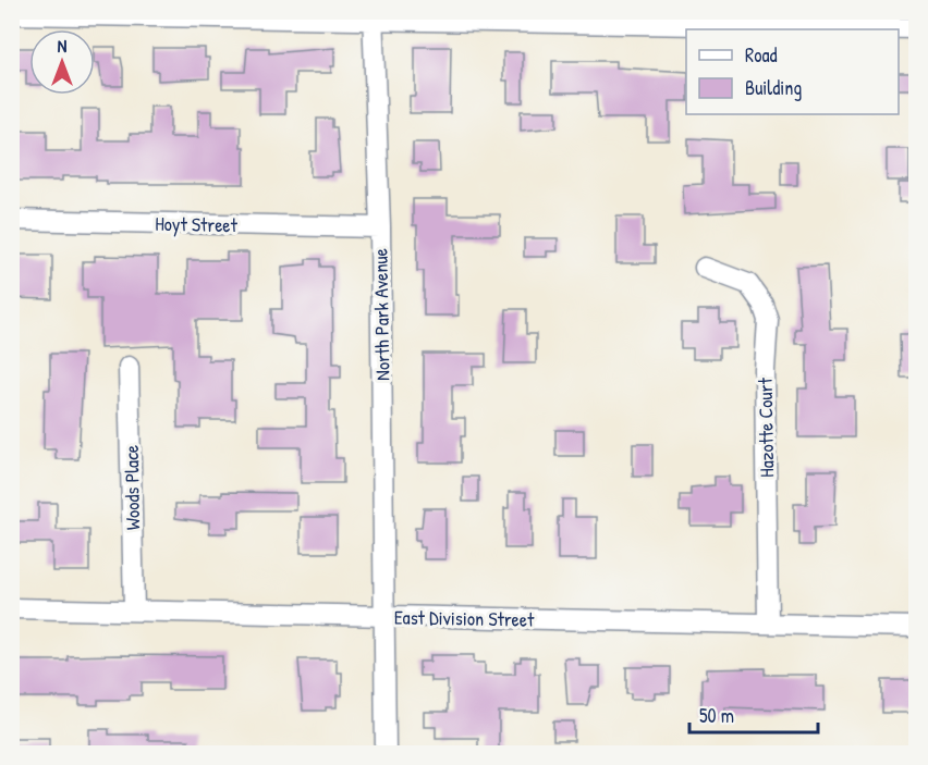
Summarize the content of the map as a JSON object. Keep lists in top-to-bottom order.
{
  "streets": {
    "street": [
      "Hoyt Street",
      "North Park Avenue",
      "Hazotte Court",
      "Woods Place",
      "East Division Street"
    ]
  },
  "crossings": [
    ["Hoyt Street", "North Park Avenue"],
    ["North Park Avenue", "East Division Street"],
    ["Hazotte Court", "East Division Street"],
    ["Woods Place", "East Division Street"]
  ],
  "legend": ["Road", "Building"],
  "scale_bar": "50 m",
  "north": "top"
}
